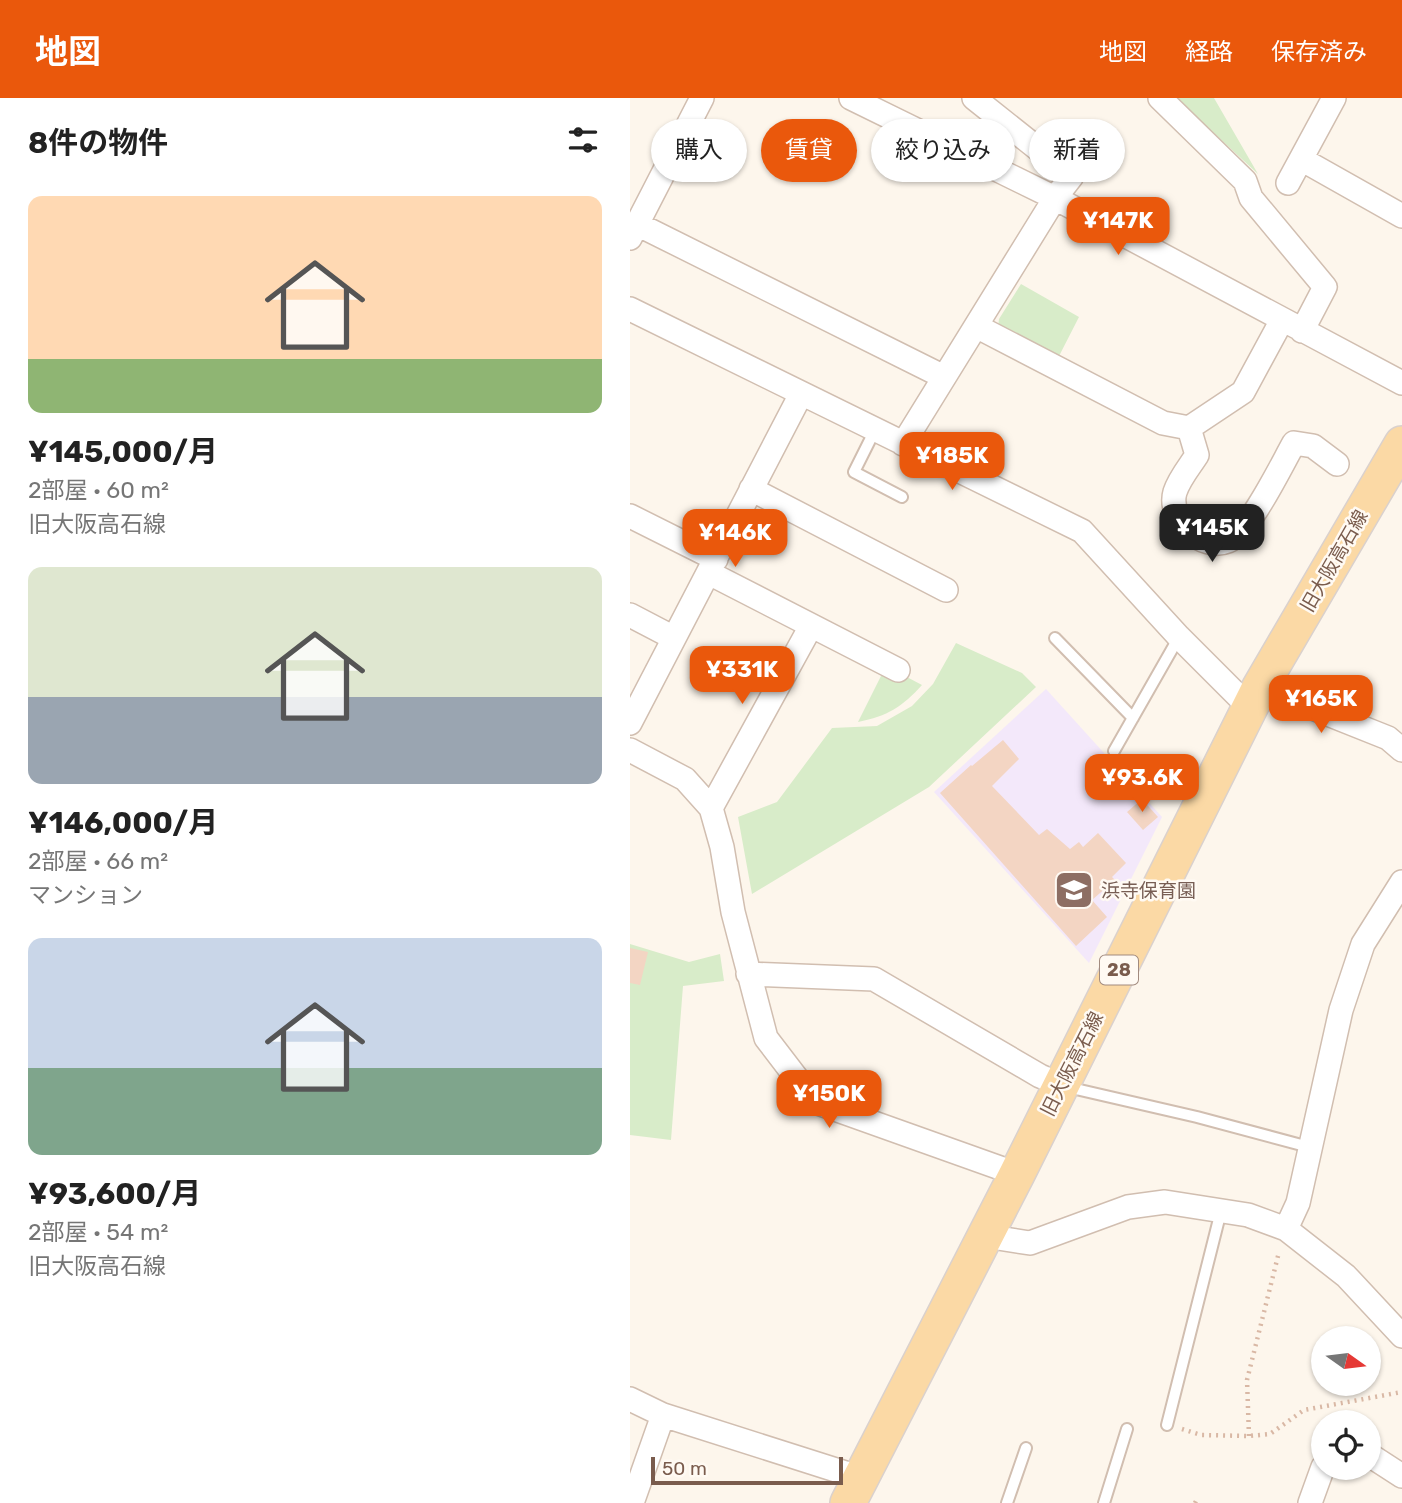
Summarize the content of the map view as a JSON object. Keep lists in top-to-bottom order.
{
  "streets": {
    "main road": ["旧大阪高石線", "28"]
  },
  "places": {
    "school or university": ["浜寺保育園"]
  },
  "scale_bar": "50 m",
  "north": "right",
  "page": {
    "header": "地図",
    "nav": ["地図", "経路", "保存済み"],
    "heading": "8件の物件",
    "chip": [
      "購入",
      "賃貸",
      "絞り込み",
      "新着"
    ],
    "list": [
      {
        "name": "¥145,000/月",
        "note": "2部屋 · 60 m² · 旧大阪高石線"
      },
      {
        "name": "¥146,000/月",
        "note": "2部屋 · 66 m² · マンション"
      },
      {
        "name": "¥93,600/月",
        "note": "2部屋 · 54 m² · 旧大阪高石線"
      }
    ],
    "price": [
      "¥147K",
      "¥185K",
      "¥145K",
      "¥146K",
      "¥331K",
      "¥165K",
      "¥93.6K",
      "¥150K"
    ],
    "scale": "50 m"
  }
}
